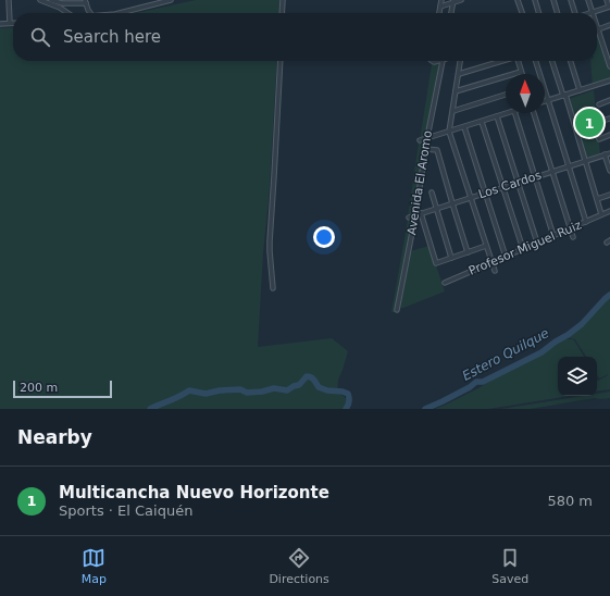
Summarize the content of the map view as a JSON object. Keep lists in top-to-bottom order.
{
  "streets": {
    "street": ["Avenida El Aromo", "Los Cardos", "Profesor Miguel Ruiz"]
  },
  "crossings": [
    ["Avenida El Aromo", "Los Cardos"]
  ],
  "water": ["Estero Quilque"],
  "scale_bar": "200 m",
  "north": "top",
  "page": {
    "search": "Search here",
    "pins": "1",
    "scale": "200 m",
    "heading": "Nearby",
    "list": [
      {
        "mark": "1",
        "name": "Multicancha Nuevo Horizonte",
        "note": "Sports · El Caiquén",
        "value": "580 m"
      }
    ],
    "nav": ["Map", "Directions", "Saved"]
  }
}
